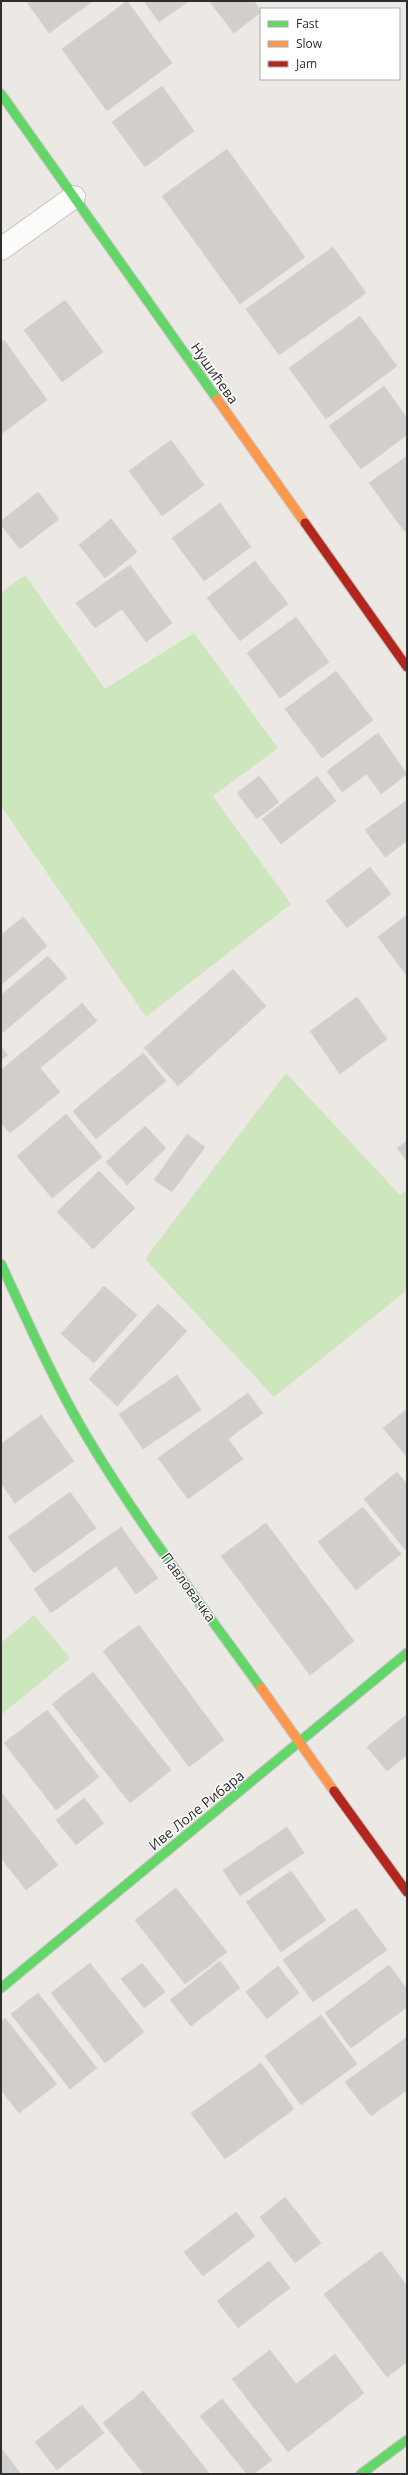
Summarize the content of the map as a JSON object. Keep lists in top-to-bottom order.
{
  "streets": {
    "street": ["Нушићева", "Павловачка", "Иве Лоле Рибара"]
  },
  "crossings": [
    ["Павловачка", "Иве Лоле Рибара"]
  ],
  "legend": ["Fast", "Slow", "Jam"]
}
